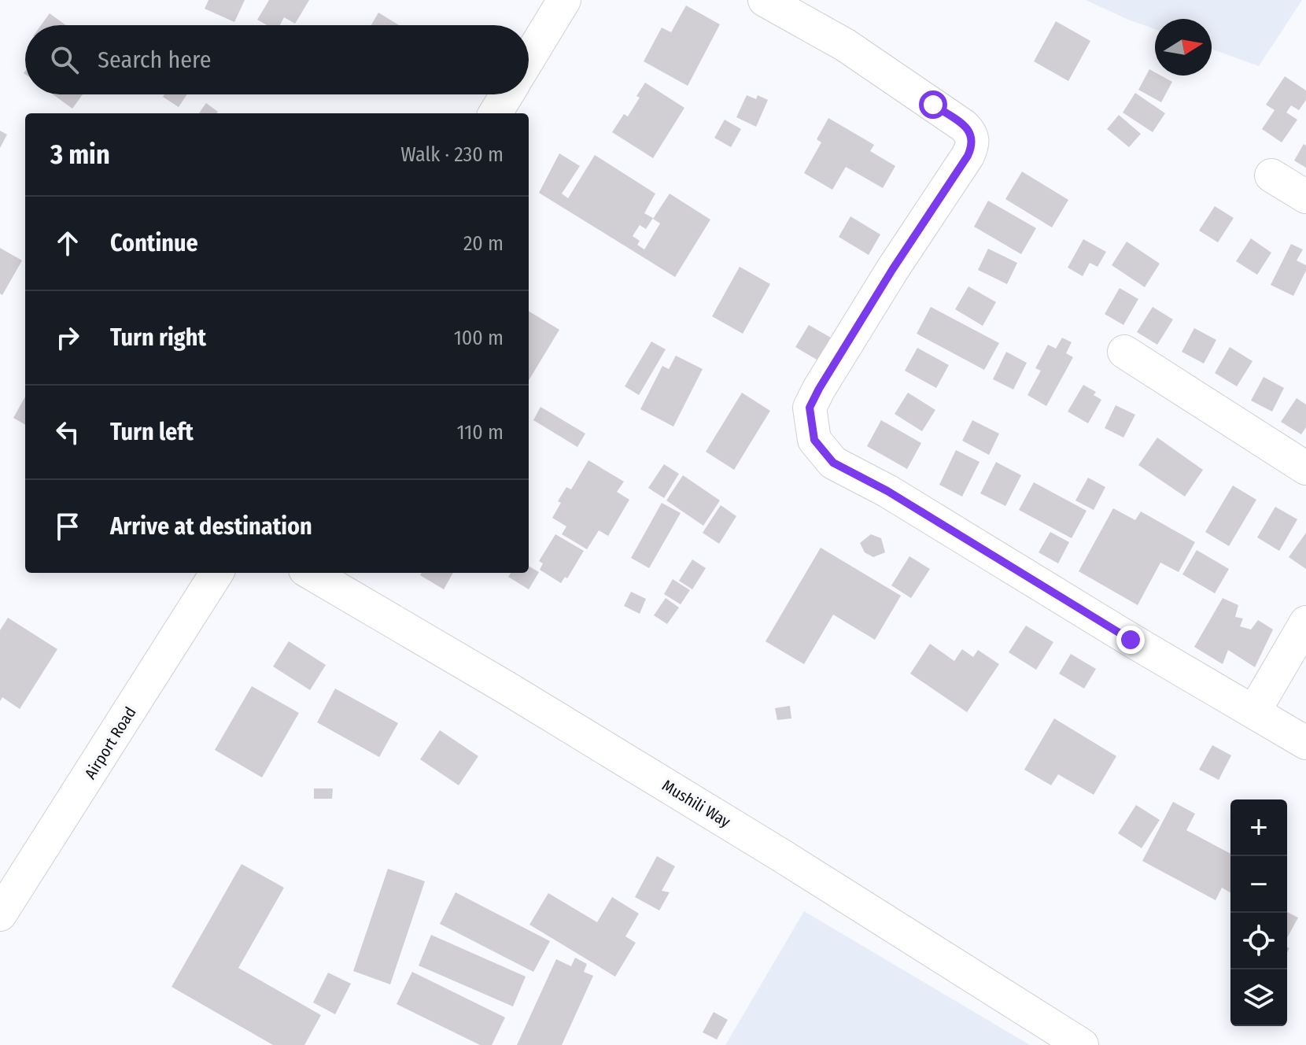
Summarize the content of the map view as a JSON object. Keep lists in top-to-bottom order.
{
  "streets": {
    "street": ["Airport Road", "Mushili Way"]
  },
  "north": "right",
  "page": {
    "search": "Search here",
    "heading": ["3 min", "Walk · 230 m"],
    "list": [
      ["Continue", "20 m"],
      ["Turn right", "100 m"],
      ["Turn left", "110 m"],
      "Arrive at destination"
    ],
    "map_buttons": ["+", "−"]
  }
}
